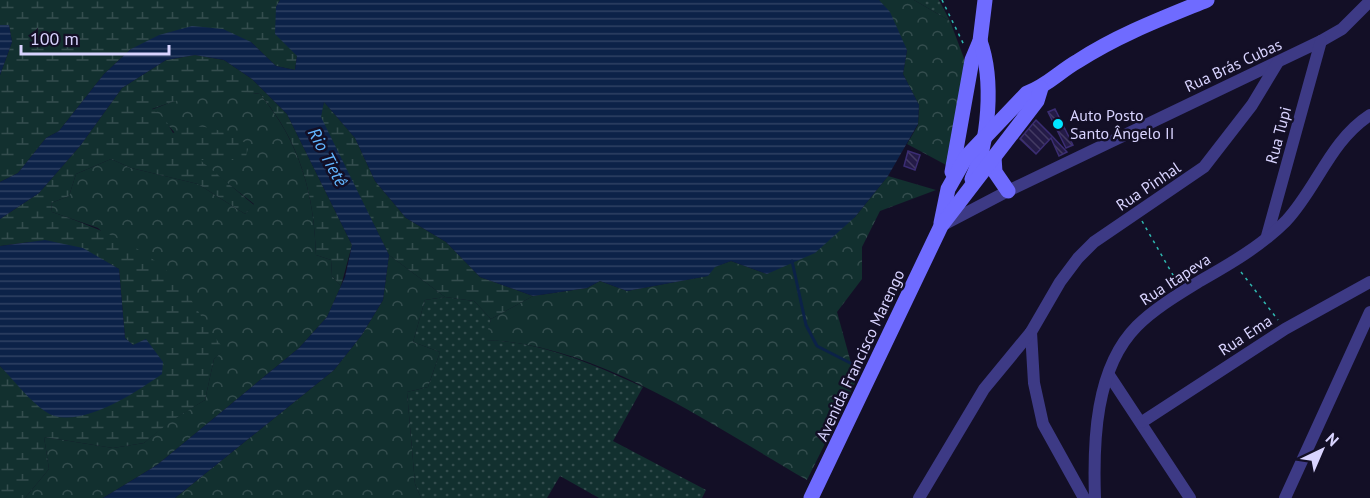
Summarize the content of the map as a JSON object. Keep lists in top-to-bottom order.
{
  "streets": {
    "main road": ["Avenida Francisco Marengo"],
    "street": [
      "Rua Brás Cubas",
      "Rua Tupi",
      "Rua Pinhal",
      "Rua Itapeva",
      "Rua Ema"
    ]
  },
  "crossings": [
    ["Rua Brás Cubas", "Rua Tupi"],
    ["Rua Brás Cubas", "Rua Pinhal"],
    ["Rua Brás Cubas", "Avenida Francisco Marengo"],
    ["Rua Tupi", "Rua Itapeva"]
  ],
  "water": ["Rio Tietê"],
  "places": ["Auto Posto Santo Ângelo II"],
  "scale_bar": "100 m",
  "north": "top right"
}
